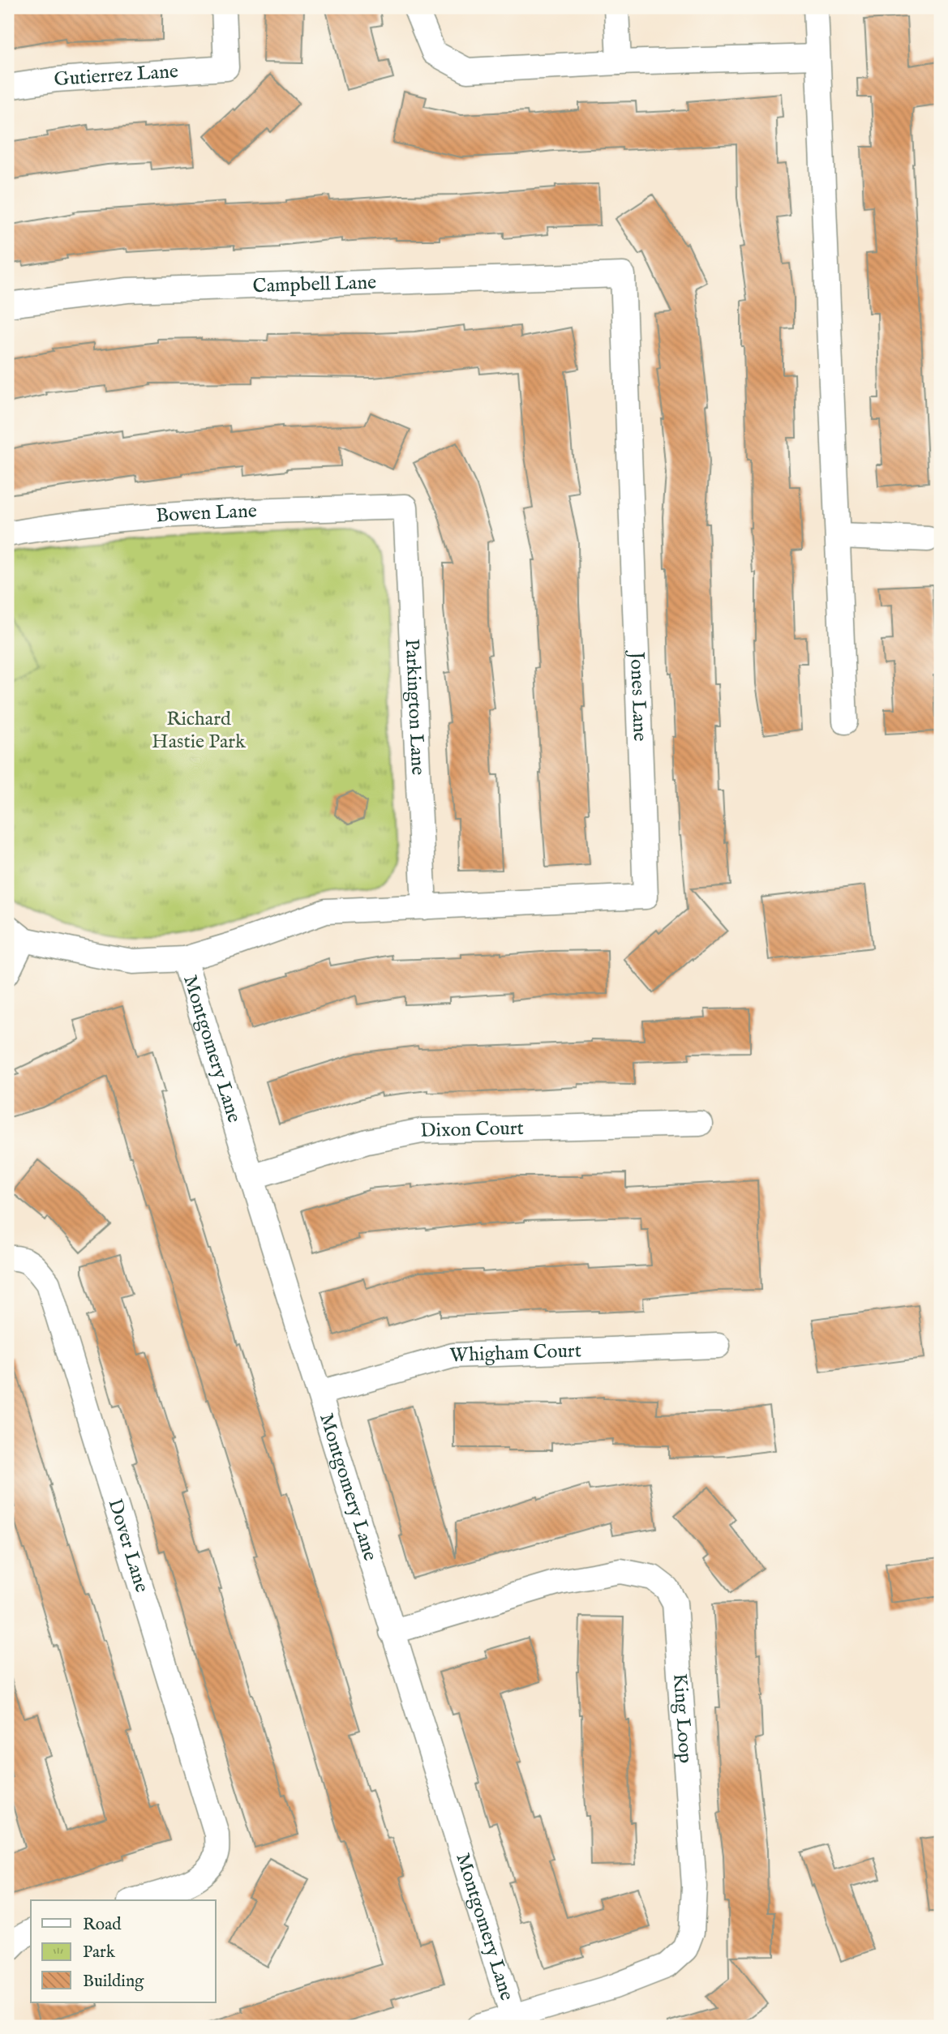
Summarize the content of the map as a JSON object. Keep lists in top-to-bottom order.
{
  "streets": {
    "street": [
      "Gutierrez Lane",
      "Campbell Lane",
      "Bowen Lane",
      "Jones Lane",
      "Parkington Lane",
      "Montgomery Lane",
      "Dixon Court",
      "Whigham Court",
      "Dover Lane",
      "King Loop"
    ]
  },
  "crossings": [
    ["Campbell Lane", "Jones Lane"],
    ["Bowen Lane", "Parkington Lane"],
    ["Jones Lane", "Parkington Lane"],
    ["Montgomery Lane", "Dixon Court"],
    ["Montgomery Lane", "Whigham Court"],
    ["Montgomery Lane", "King Loop"]
  ],
  "parks": ["Richard Hastie Park"],
  "legend": ["Road", "Park", "Building"]
}
